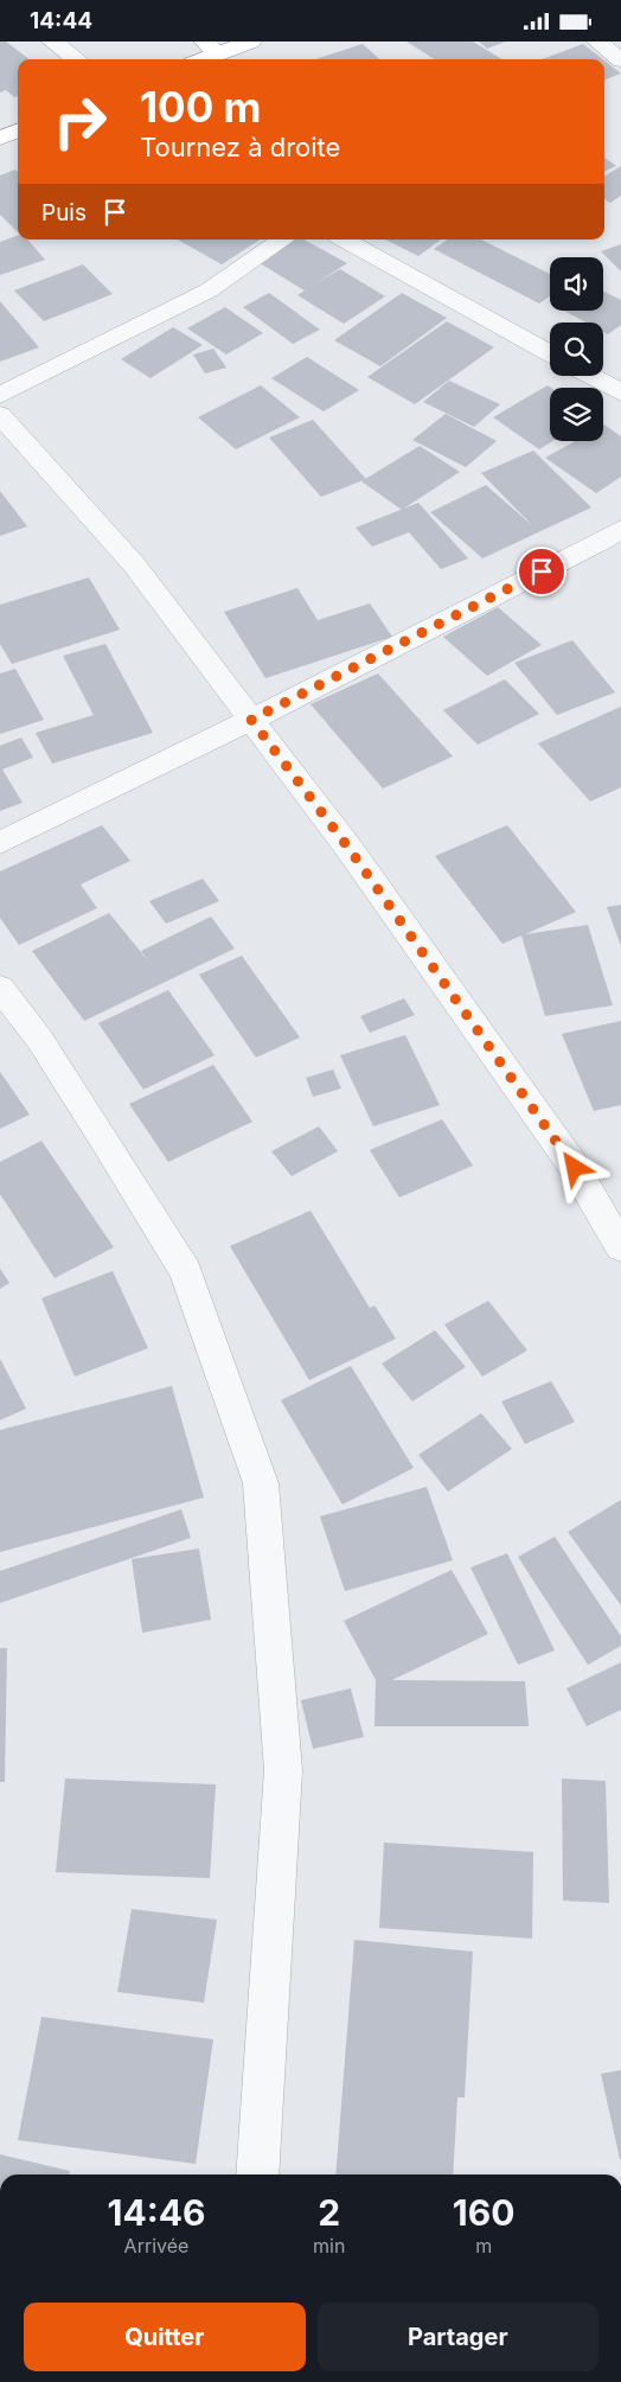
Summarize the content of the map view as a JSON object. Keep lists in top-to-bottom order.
{
  "page": {
    "status": "14:44",
    "turn": ["100 m", "Tournez à droite"],
    "then": "Puis",
    "eta": [
      "14:46",
      "Arrivée",
      "2",
      "min",
      "160",
      "m"
    ],
    "buttons": ["Quitter", "Partager"]
  }
}
